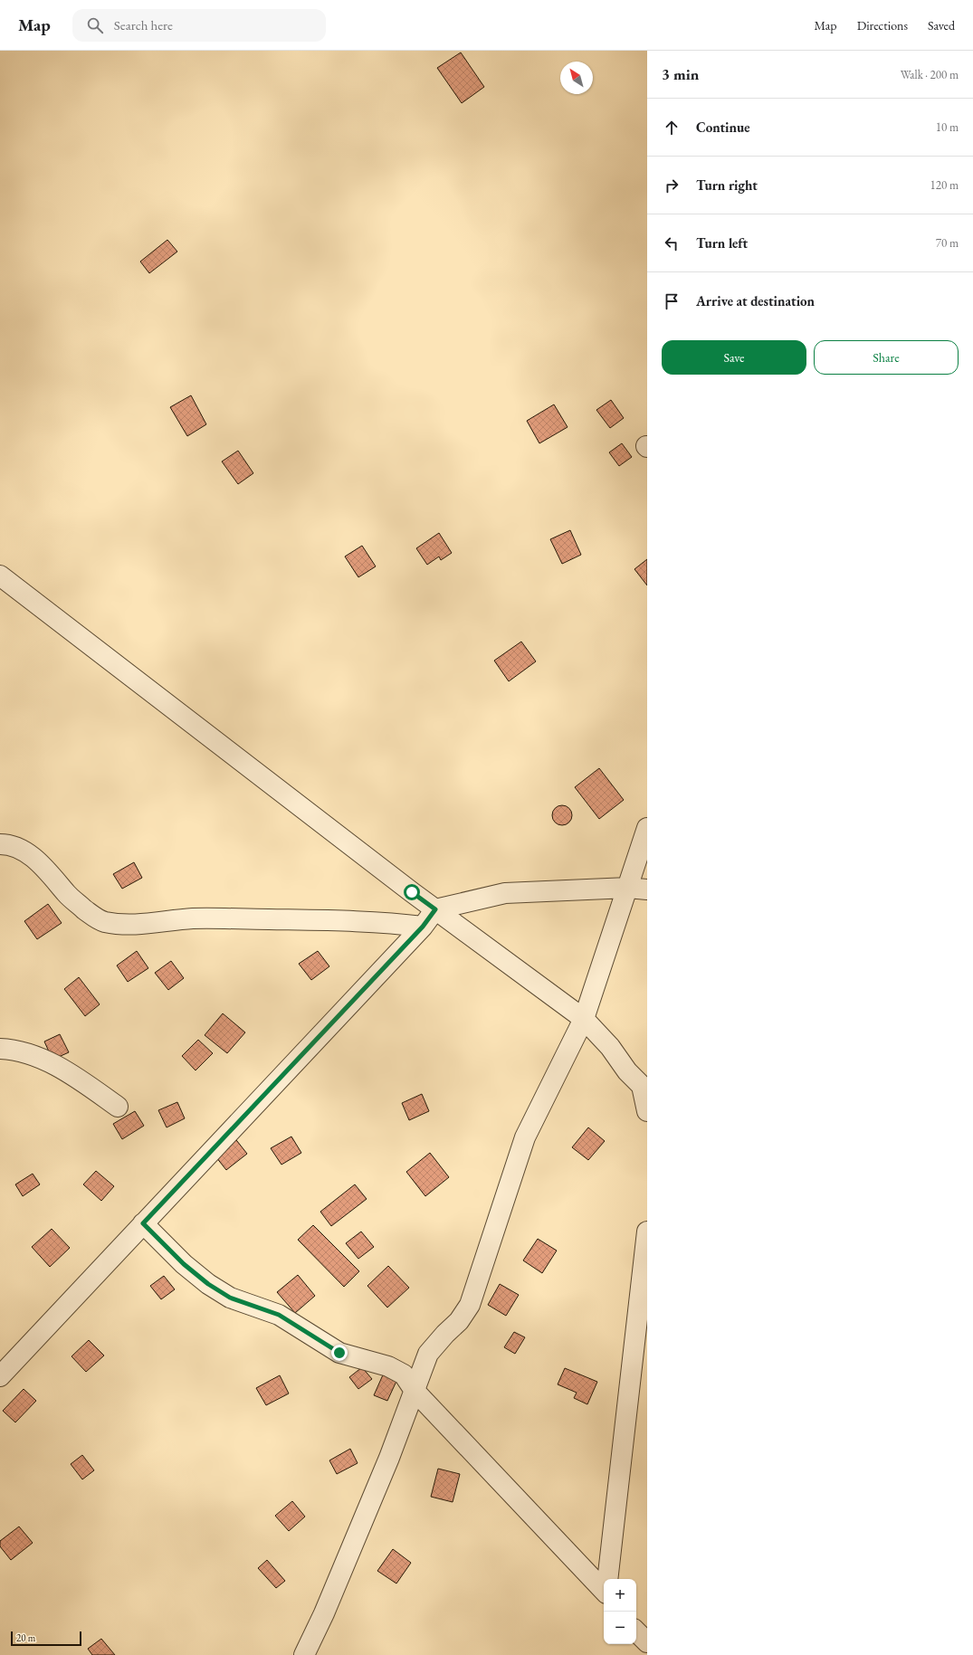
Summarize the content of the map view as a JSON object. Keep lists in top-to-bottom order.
{
  "scale_bar": "20 m",
  "north": "top left",
  "page": {
    "header": "Map",
    "search": "Search here",
    "nav": ["Map", "Directions", "Saved"],
    "heading": ["3 min", "Walk · 200 m"],
    "list": [
      ["Continue", "10 m"],
      ["Turn right", "120 m"],
      ["Turn left", "70 m"],
      "Arrive at destination"
    ],
    "buttons": ["Save", "Share"],
    "map_buttons": ["+", "−"],
    "scale": "20 m"
  }
}
